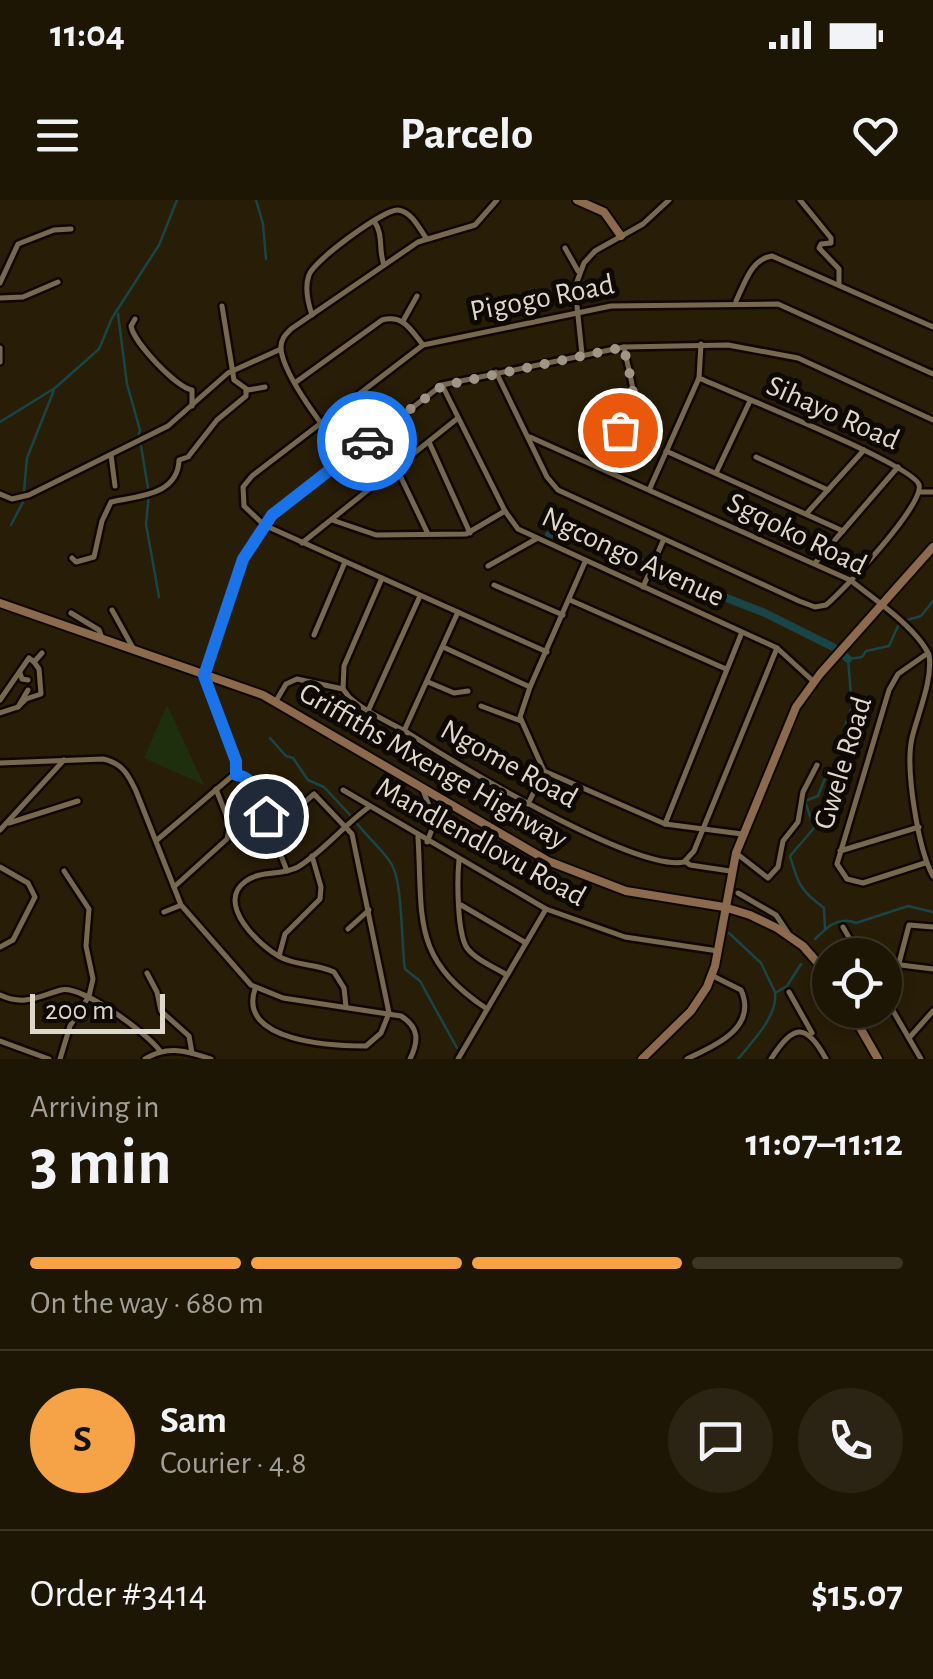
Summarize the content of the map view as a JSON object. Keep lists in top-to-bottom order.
{
  "streets": {
    "street": [
      "Pigogo Road",
      "Sihayo Road",
      "Sgqoko Road",
      "Ngcongo Avenue",
      "Gwele Road",
      "Ngome Road",
      "Griffiths Mxenge Highway",
      "Mandlendlovu Road"
    ]
  },
  "crossings": [
    ["Sihayo Road", "Sgqoko Road"],
    ["Sgqoko Road", "Gwele Road"]
  ],
  "scale_bar": "200 m",
  "page": {
    "status": "11:04",
    "header": "Parcelo",
    "scale": "200 m",
    "heading": ["3 min", "Arriving in", "11:07–11:12"],
    "panel": [
      "Sam",
      "Courier · 4.8",
      "Order #3414",
      "$15.07"
    ],
    "bar": "On the way · 680 m",
    "round": "S"
  }
}
